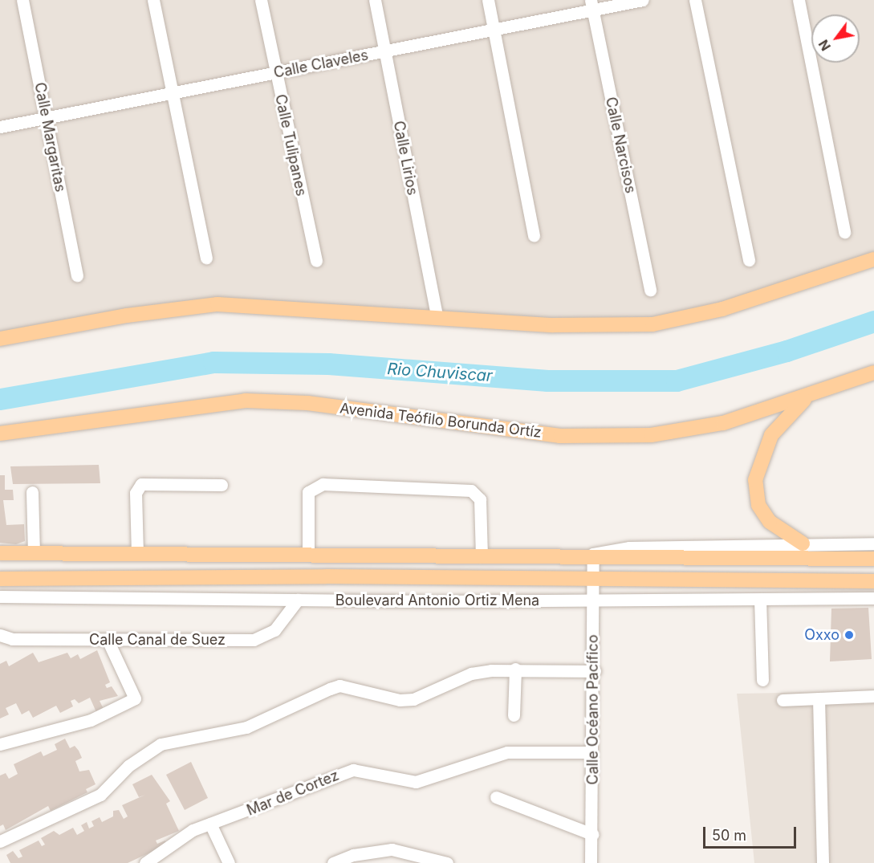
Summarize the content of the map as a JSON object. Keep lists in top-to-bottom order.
{
  "streets": {
    "main road": ["Avenida Teófilo Borunda Ortíz", "Boulevard Antonio Ortiz Mena"],
    "street": [
      "Calle Claveles",
      "Calle Margaritas",
      "Calle Tulipanes",
      "Calle Narcisos",
      "Calle Lirios",
      "Calle Canal de Suez",
      "Calle Océano Pacífico",
      "Mar de Cortez"
    ]
  },
  "crossings": [
    ["Calle Claveles", "Calle Margaritas"],
    ["Calle Claveles", "Calle Tulipanes"],
    ["Calle Claveles", "Calle Narcisos"],
    ["Calle Claveles", "Calle Lirios"],
    ["Boulevard Antonio Ortiz Mena", "Calle Canal de Suez"],
    ["Boulevard Antonio Ortiz Mena", "Calle Océano Pacífico"],
    ["Calle Océano Pacífico", "Mar de Cortez"]
  ],
  "water": ["Rio Chuviscar"],
  "places": ["Oxxo"],
  "scale_bar": "50 m",
  "north": "bottom left"
}
